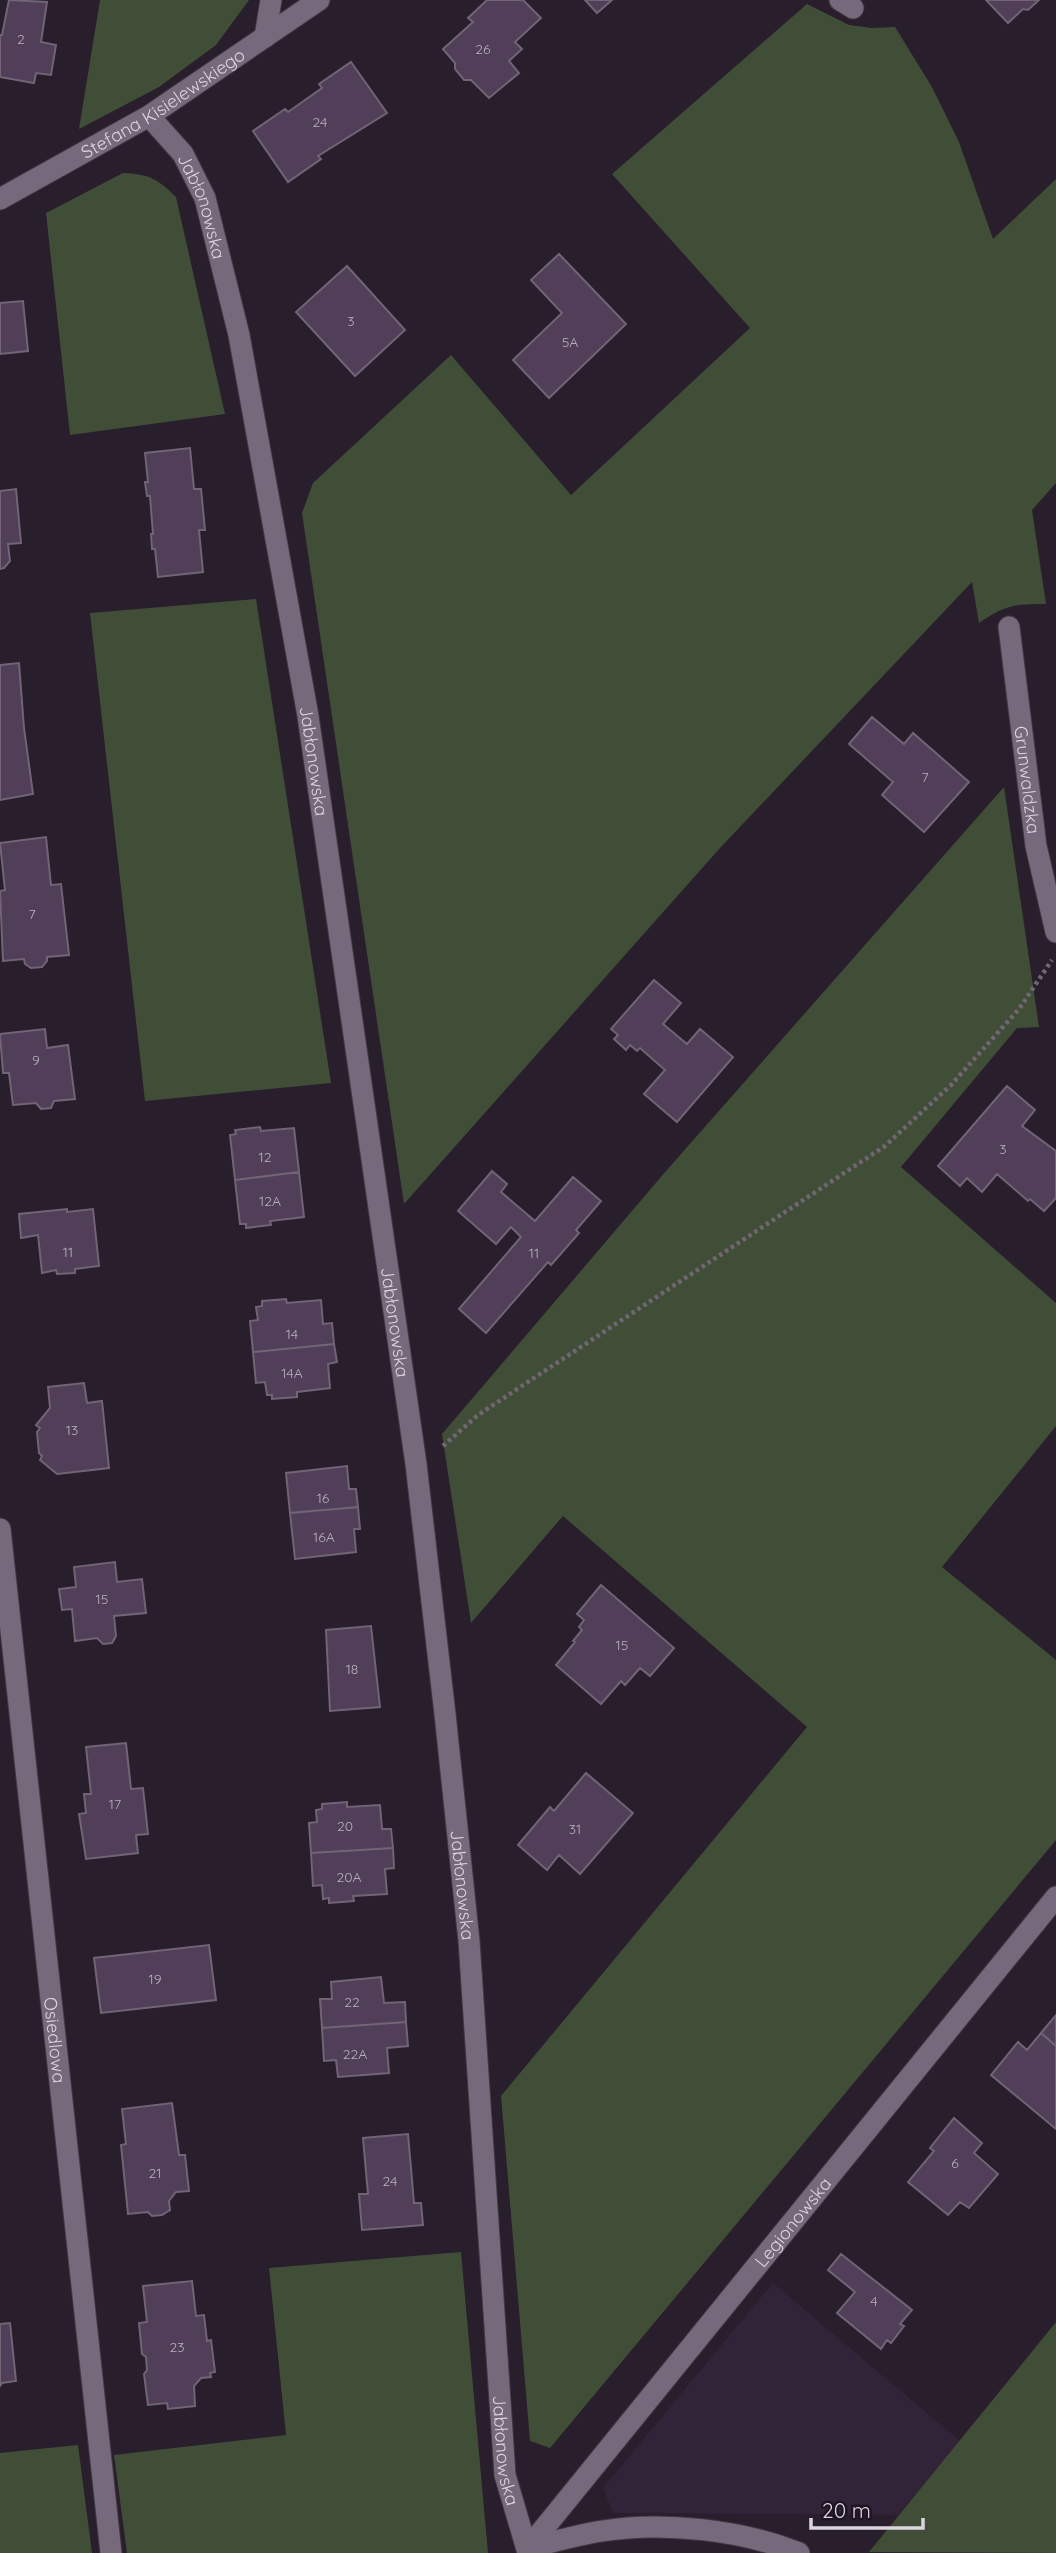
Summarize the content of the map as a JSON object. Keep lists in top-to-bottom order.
{
  "streets": {
    "street": [
      "Stefana Kisielewskiego",
      "Jabłonowska",
      "Grunwaldzka",
      "Osiedlowa",
      "Legionowska"
    ]
  },
  "crossings": [
    ["Stefana Kisielewskiego", "Jabłonowska"],
    ["Jabłonowska", "Legionowska"]
  ],
  "house_numbers": [
    "2",
    "26",
    "24",
    "3",
    "5A",
    "7",
    "7",
    "9",
    "3",
    "12",
    "12A",
    "11",
    "11",
    "14",
    "14A",
    "13",
    "16",
    "16A",
    "15",
    "15",
    "18",
    "17",
    "20",
    "31",
    "20A",
    "19",
    "22",
    "22A",
    "6",
    "21",
    "24",
    "4",
    "23"
  ],
  "scale_bar": "20 m"
}
